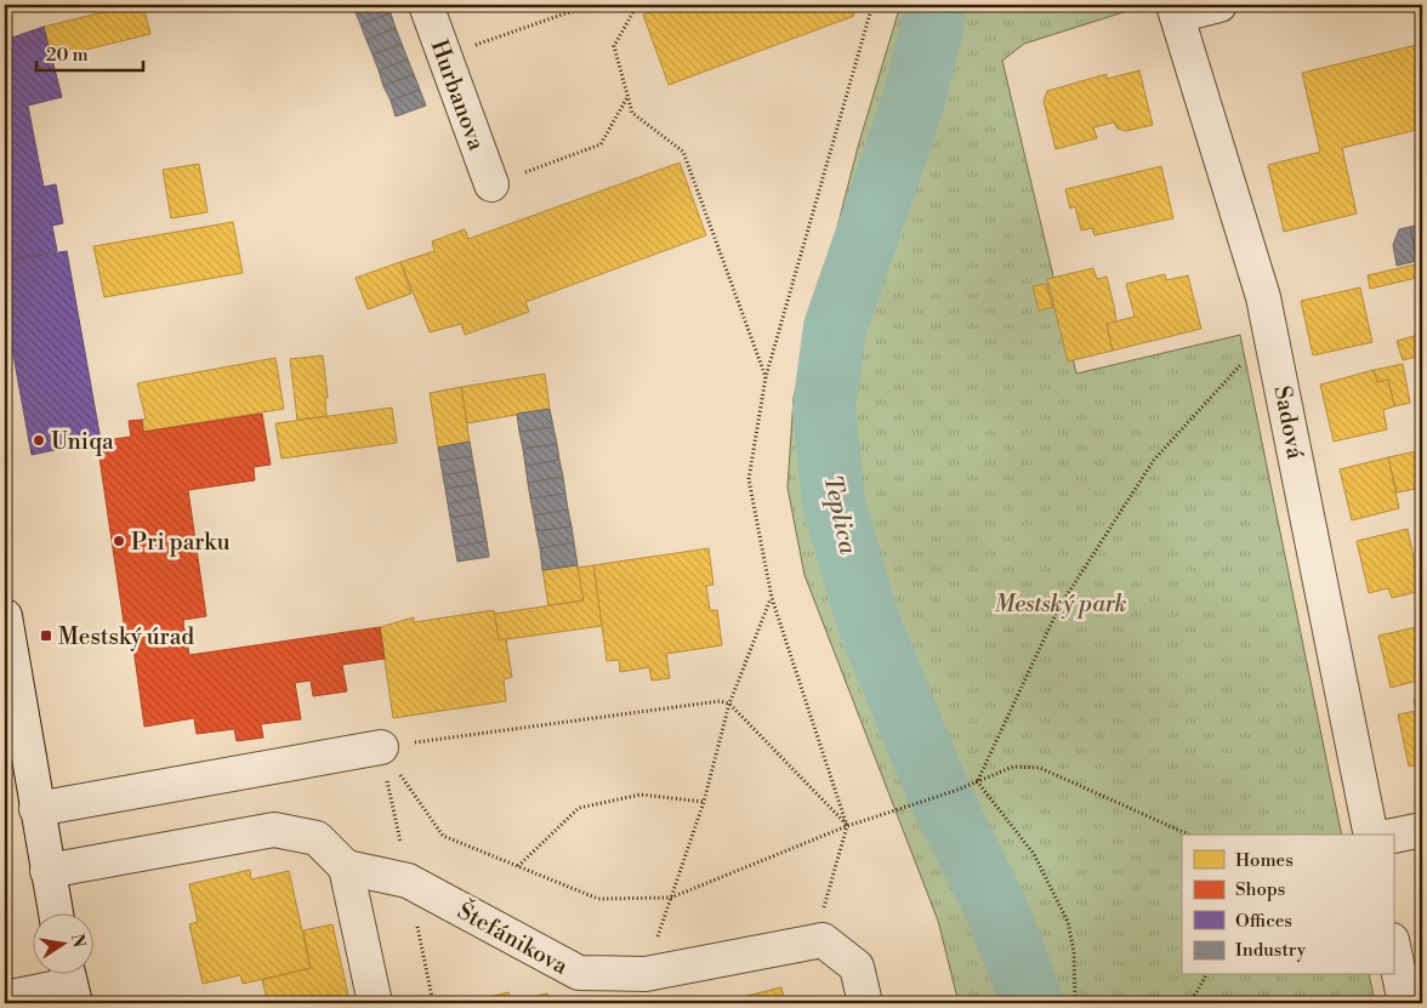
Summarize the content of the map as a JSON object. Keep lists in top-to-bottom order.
{
  "streets": {
    "street": ["Hurbanova", "Sadová", "Štefánikova"]
  },
  "water": ["Teplica"],
  "parks": ["Mestský park"],
  "places": {
    "other": ["Uniqa", "Pri parku"],
    "transit": ["Mestský úrad"]
  },
  "legend": [
    "Homes",
    "Shops",
    "Offices",
    "Industry"
  ],
  "scale_bar": "20 m",
  "north": "right"
}
